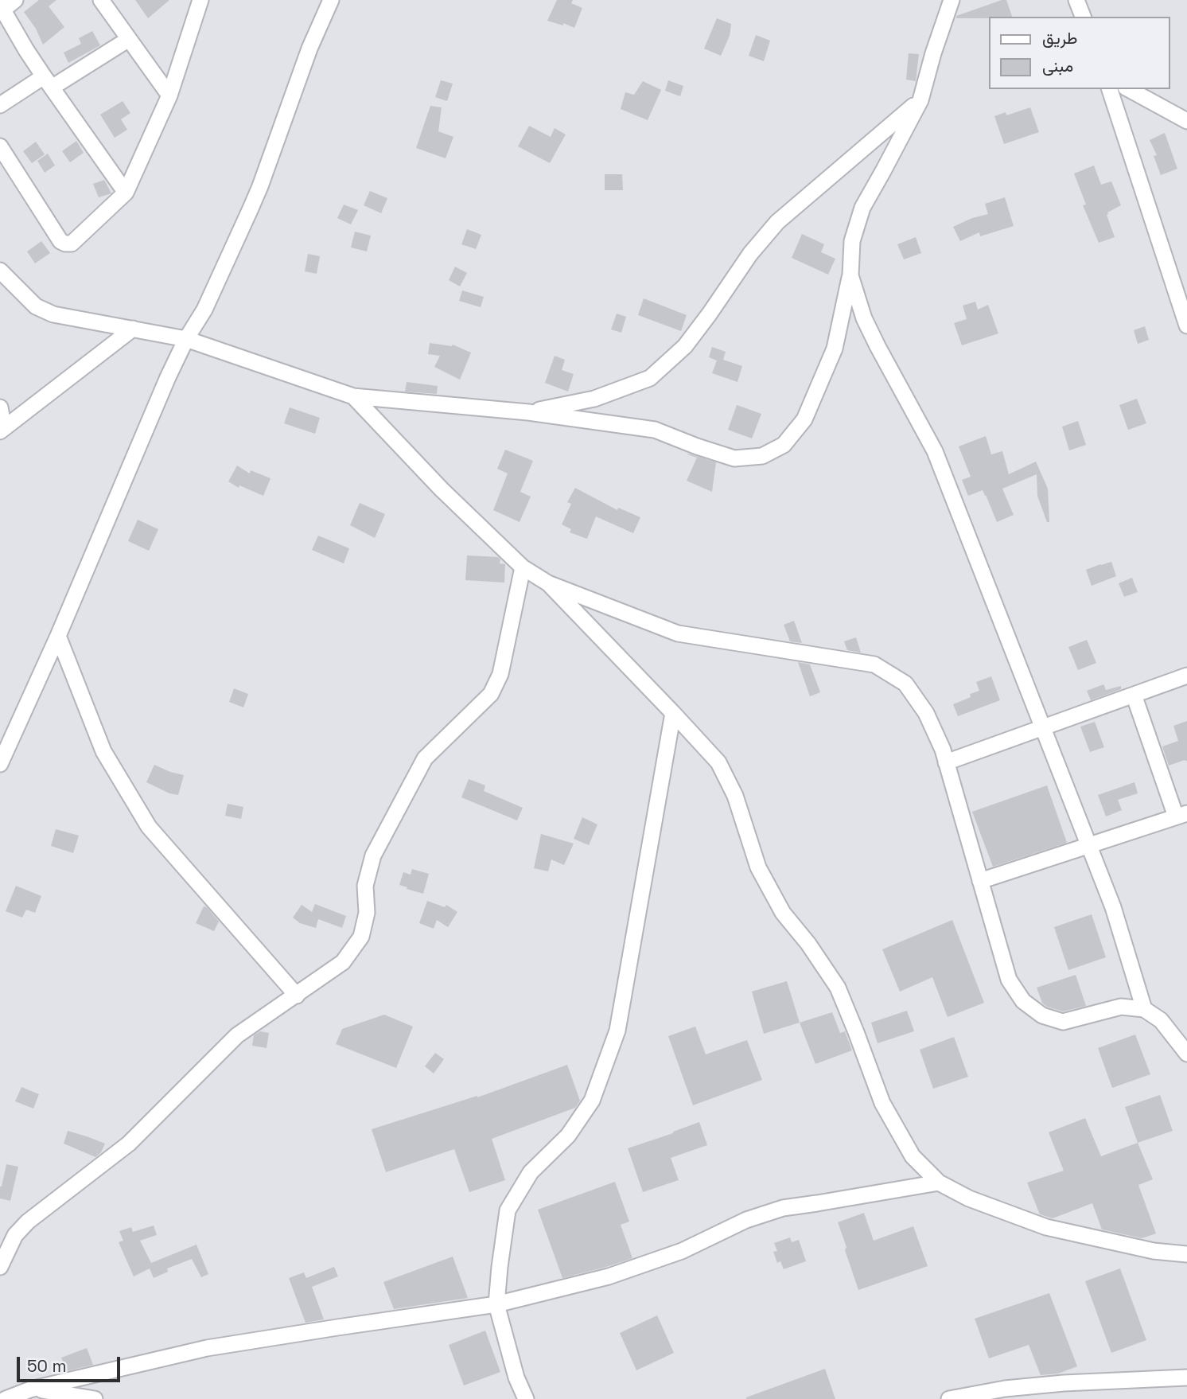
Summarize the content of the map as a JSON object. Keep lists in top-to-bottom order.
{
  "legend": ["طريق", "مبنى"],
  "scale_bar": "50 m"
}
